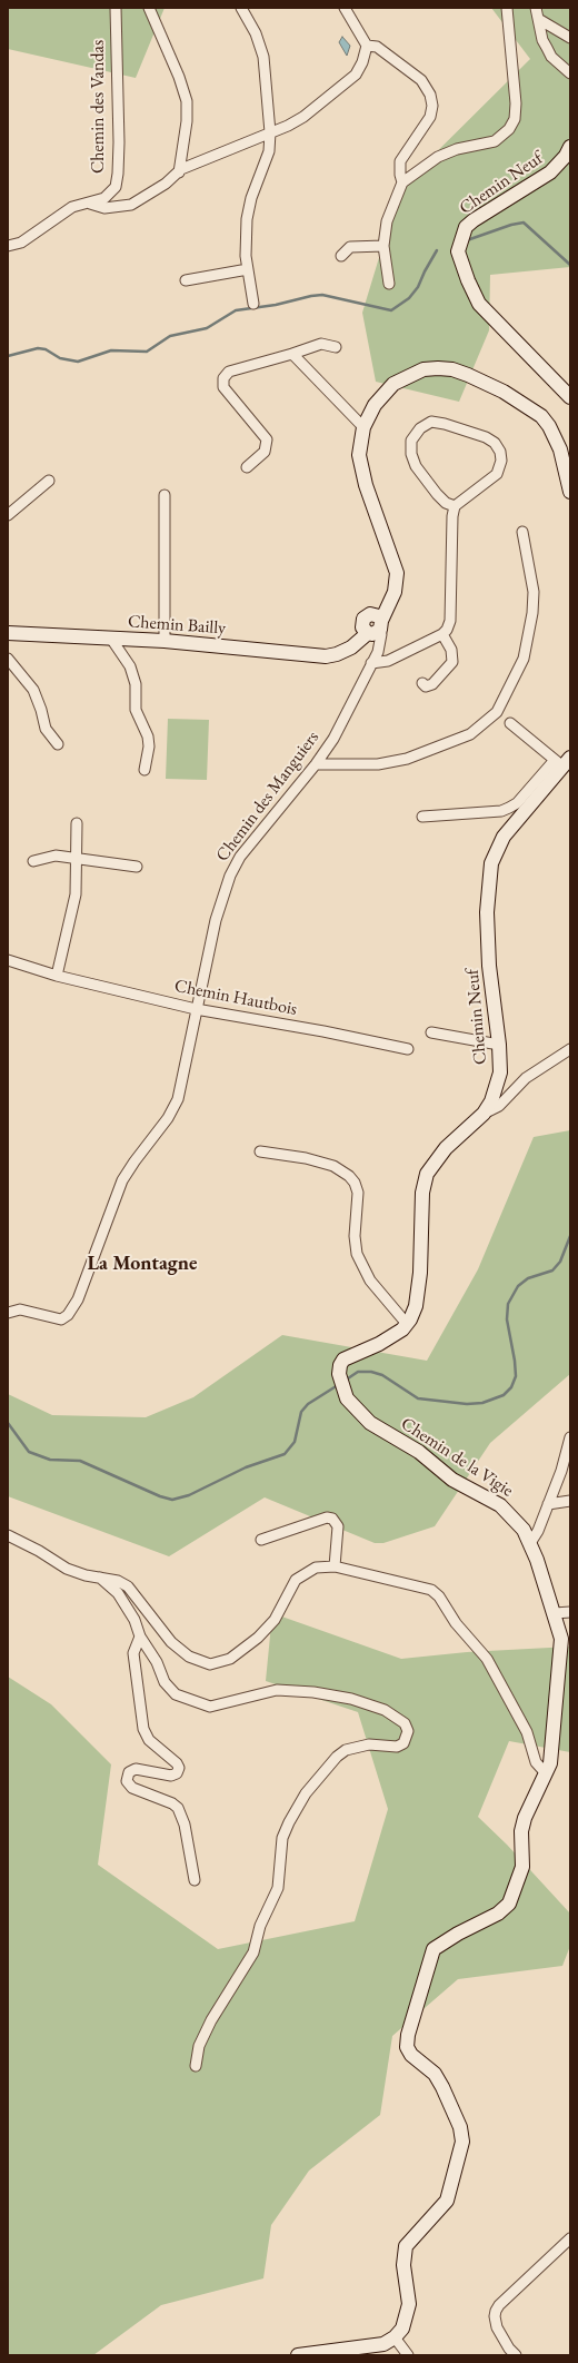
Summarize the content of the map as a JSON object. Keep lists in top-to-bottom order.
{
  "streets": {
    "street": [
      "Chemin des Vandas",
      "Chemin Neuf",
      "Chemin Bailly",
      "Chemin des Manguiers",
      "Chemin Hautbois",
      "Chemin de la Vigie"
    ]
  },
  "crossings": [
    ["Chemin Neuf", "Chemin de la Vigie"],
    ["Chemin Bailly", "Chemin des Manguiers"],
    ["Chemin des Manguiers", "Chemin Hautbois"]
  ],
  "districts": ["La Montagne"]
}
